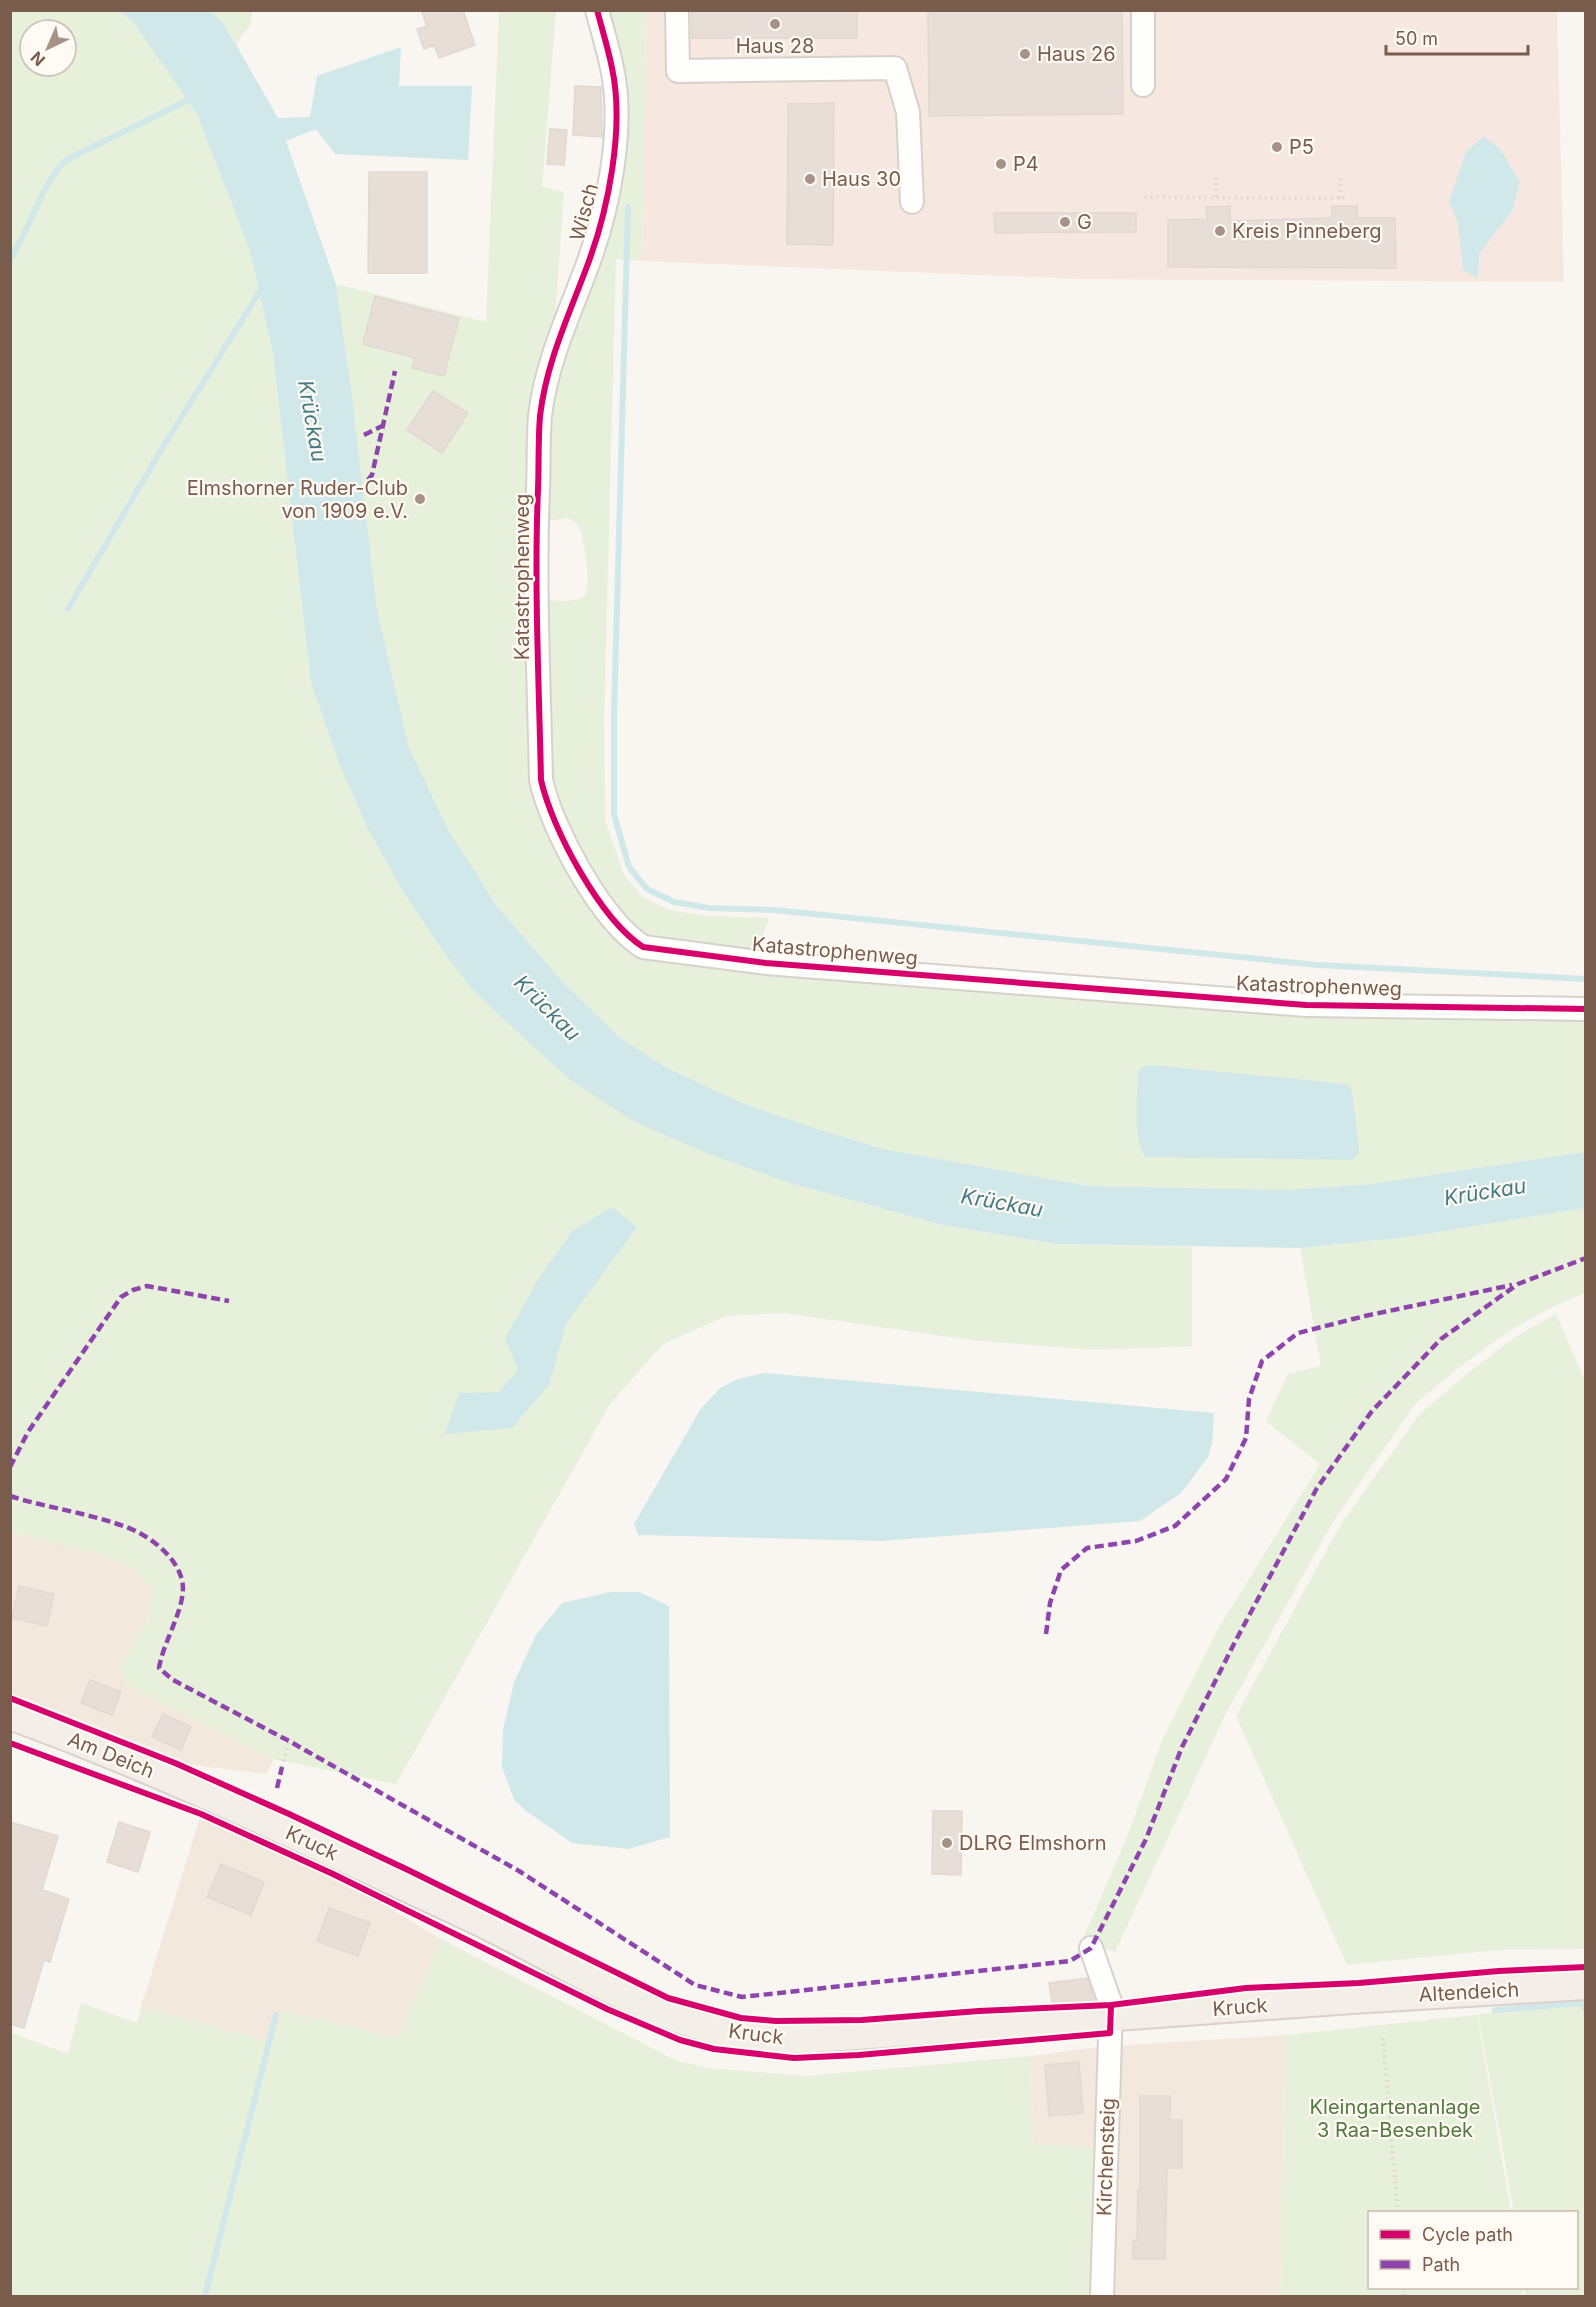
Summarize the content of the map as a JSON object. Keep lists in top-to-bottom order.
{
  "streets": {
    "main road": ["Am Deich", "Kruck", "Altendeich"],
    "street": ["Wisch", "Katastrophenweg", "Kirchensteig"]
  },
  "crossings": [
    ["Wisch", "Katastrophenweg"],
    ["Am Deich", "Kruck"],
    ["Kruck", "Altendeich"],
    ["Kruck", "Kirchensteig"]
  ],
  "water": ["Krückau"],
  "parks": ["Kleingartenanlage 3 Raa-Besenbek"],
  "places": [
    "Haus 28",
    "Haus 26",
    "P5",
    "P4",
    "Haus 30",
    "G",
    "Kreis Pinneberg",
    "Elmshorner Ruder-Club von 1909 e.V.",
    "DLRG Elmshorn"
  ],
  "legend": ["Cycle path", "Path"],
  "scale_bar": "50 m",
  "north": "bottom left"
}
